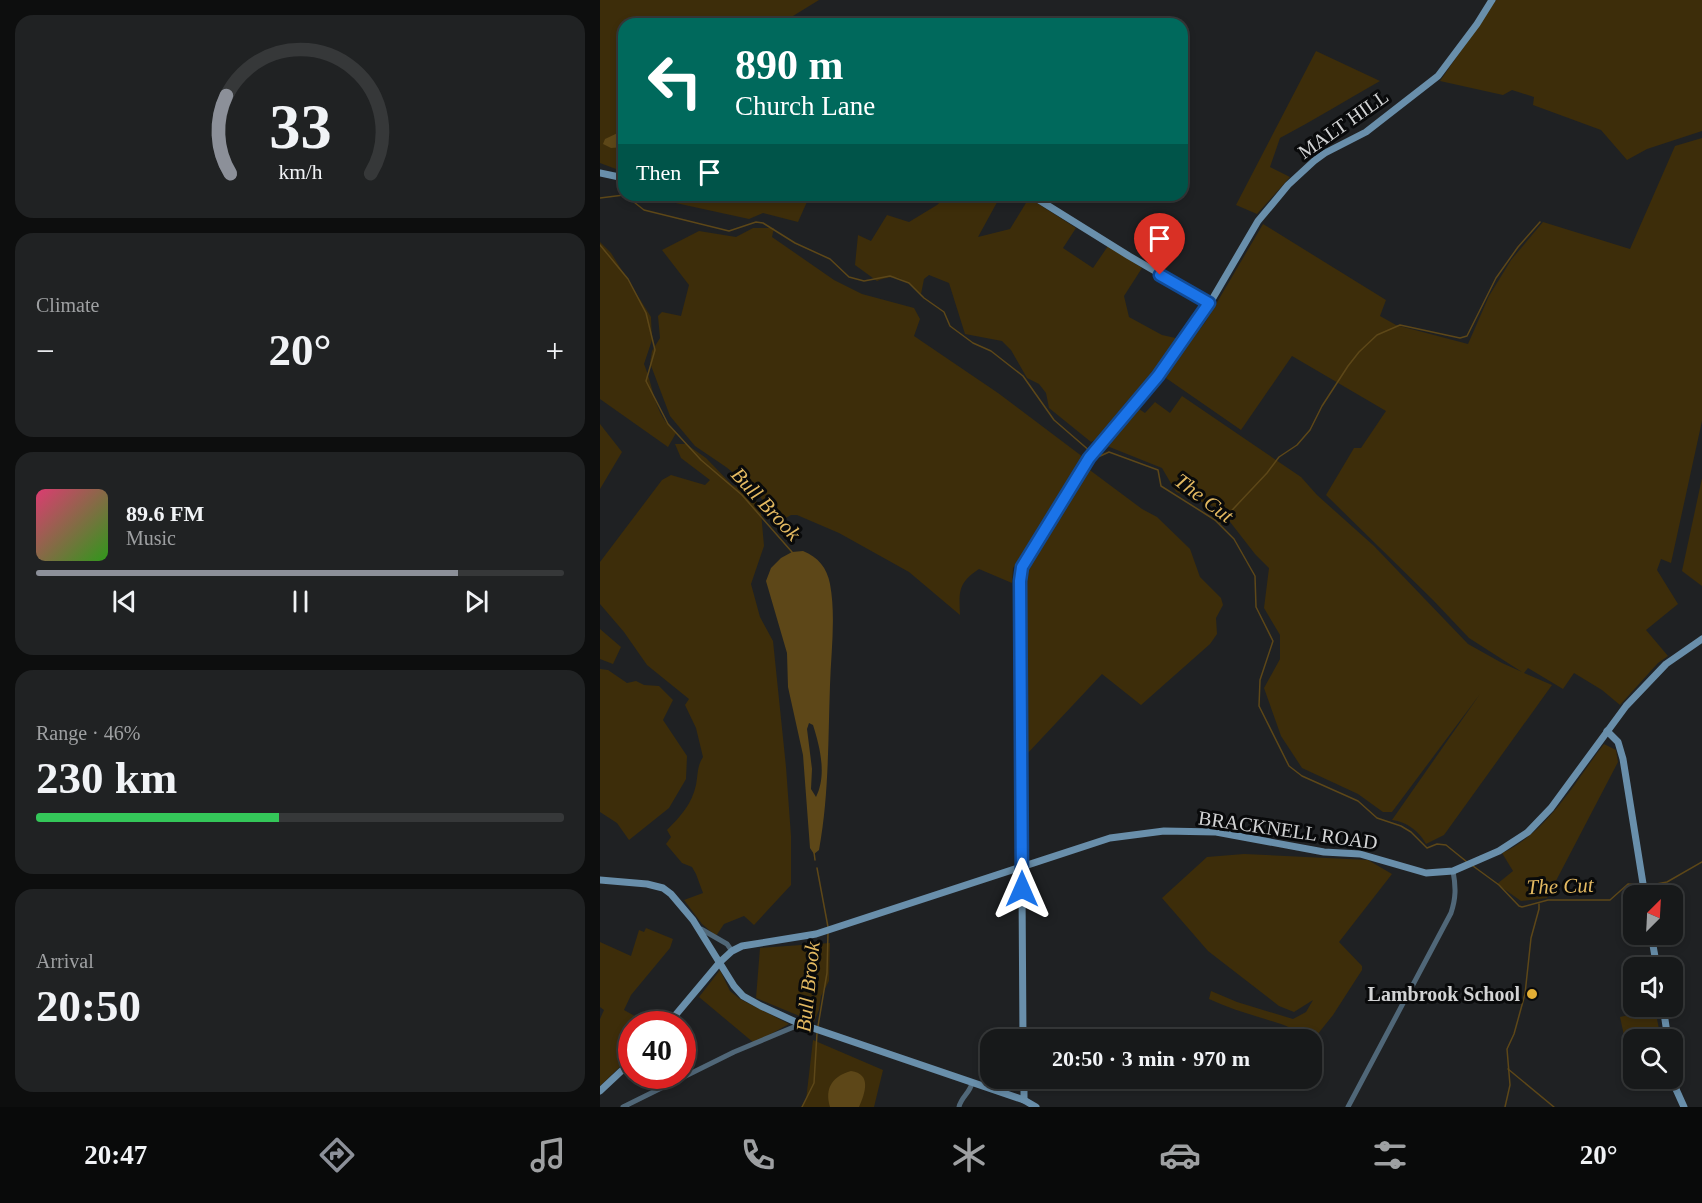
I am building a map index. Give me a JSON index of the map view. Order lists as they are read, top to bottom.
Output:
{
  "streets": {
    "main road": ["MALT HILL", "BRACKNELL ROAD"]
  },
  "crossings": [
    ["MALT HILL", "BRACKNELL ROAD"]
  ],
  "water": ["The Cut", "Bull Brook"],
  "places": ["Lambrook School"],
  "north": "top right",
  "page": {
    "turn": ["890 m", "Church Lane"],
    "then": "Then",
    "tile": [
      "Climate",
      ["Range · 46%", "230 km"],
      ["Arrival", "20:50"]
    ],
    "heat": ["−", "20°", "+"],
    "song": ["89.6 FM", "Music"],
    "limit": "40",
    "trip": "20:50 · 3 min · 970 m",
    "tabs": ["20:47", "20°"],
    "gauge": ["33", "km/h"]
  }
}
